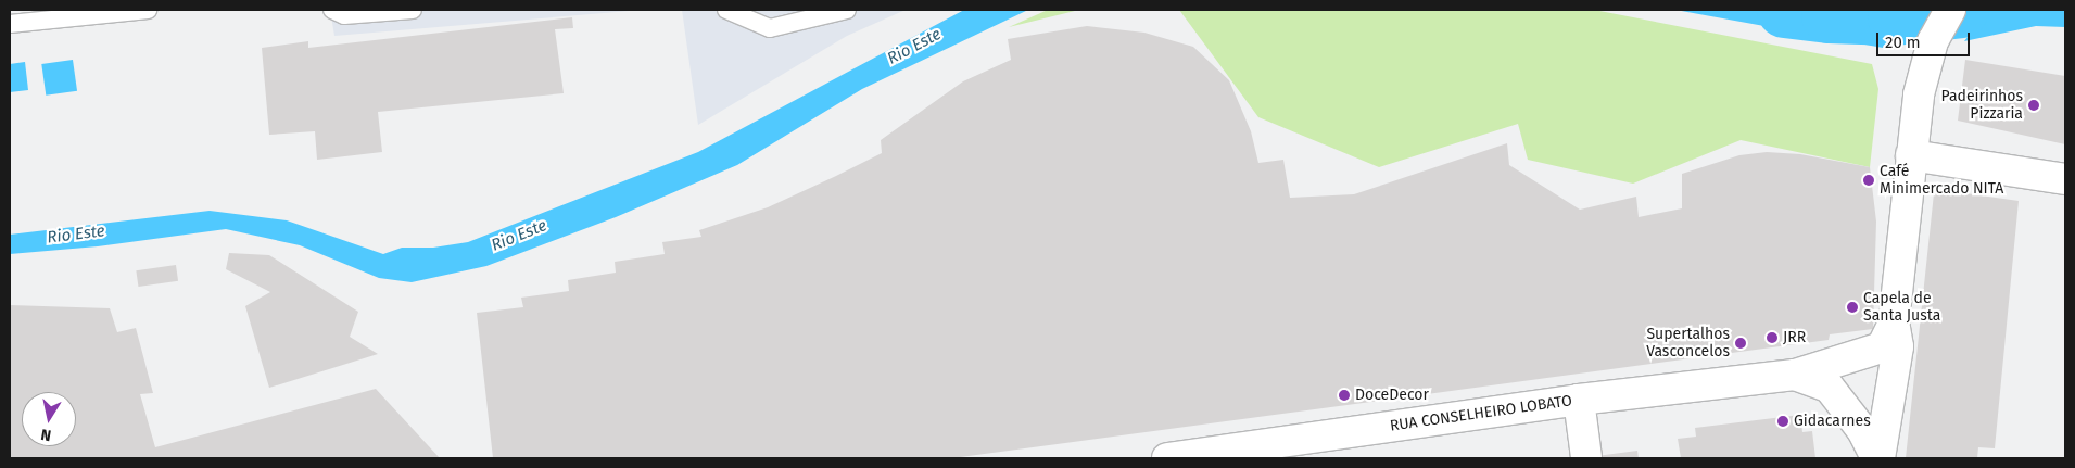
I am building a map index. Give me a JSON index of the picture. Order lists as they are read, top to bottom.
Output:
{
  "streets": {
    "main road": ["RUA CONSELHEIRO LOBATO"]
  },
  "water": ["Rio Este"],
  "places": [
    "Padeirinhos Pizzaria",
    "Café Minimercado NITA",
    "Capela de Santa Justa",
    "JRR",
    "Supertalhos Vasconcelos",
    "DoceDecor",
    "Gidacarnes"
  ],
  "scale_bar": "20 m",
  "north": "bottom"
}
